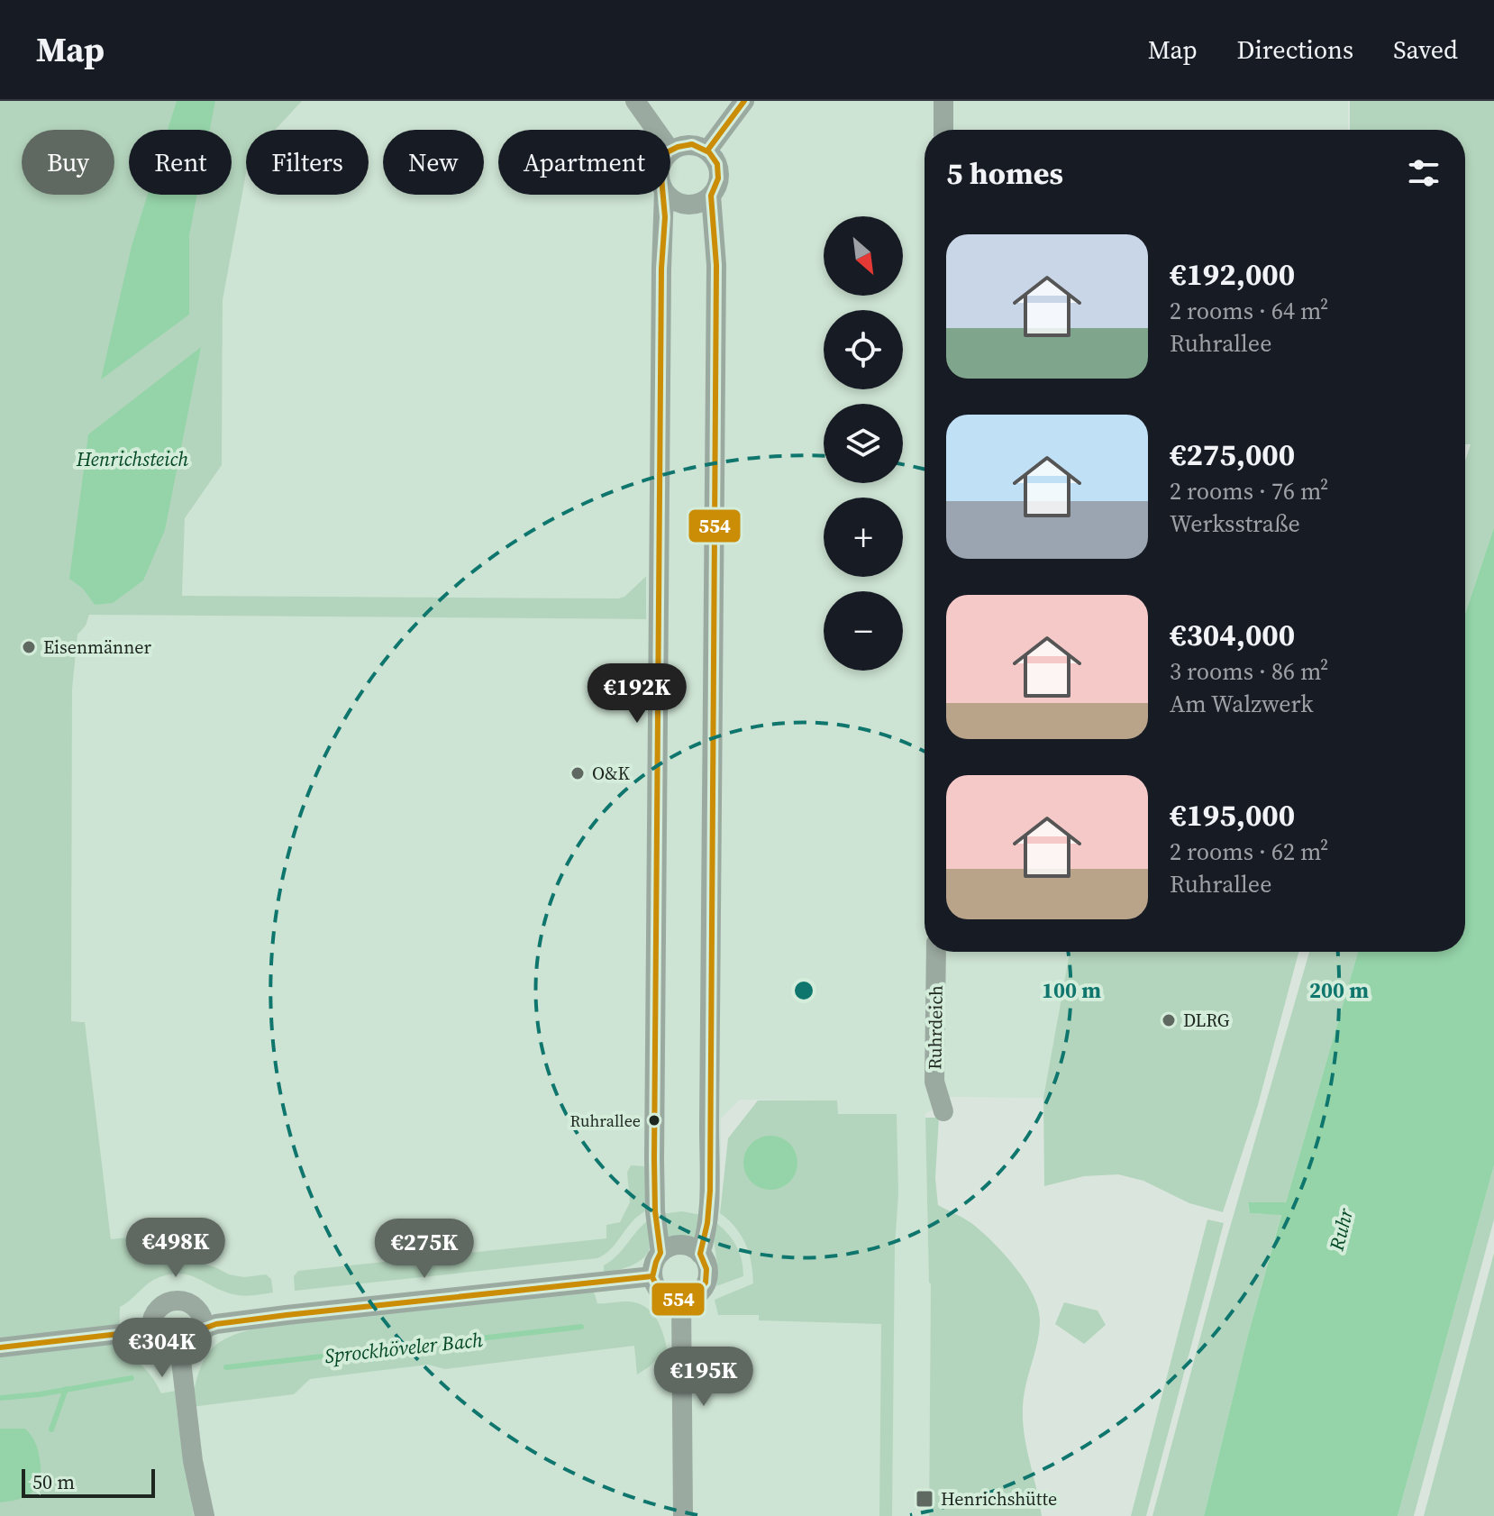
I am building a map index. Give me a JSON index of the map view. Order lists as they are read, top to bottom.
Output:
{
  "streets": {
    "street": ["Ruhrdeich"]
  },
  "water": ["Henrichsteich", "Ruhr", "Sprockhöveler Bach"],
  "places": {
    "other": [
      "Eisenmänner",
      "O&K",
      "DLRG",
      "Ruhrallee"
    ],
    "transit": ["Henrichshütte"]
  },
  "lines": ["transit line 554"],
  "scale_bar": "50 m",
  "north": "bottom right",
  "page": {
    "header": "Map",
    "nav": ["Map", "Directions", "Saved"],
    "chip": [
      "Buy",
      "Rent",
      "Filters",
      "New",
      "Apartment"
    ],
    "heading": "5 homes",
    "map_buttons": ["+", "−"],
    "list": [
      {
        "name": "€192,000",
        "note": "2 rooms · 64 m² · Ruhrallee"
      },
      {
        "name": "€275,000",
        "note": "2 rooms · 76 m² · Werksstraße"
      },
      {
        "name": "€304,000",
        "note": "3 rooms · 86 m² · Am Walzwerk"
      },
      {
        "name": "€195,000",
        "note": "2 rooms · 62 m² · Ruhrallee"
      }
    ],
    "price": [
      "€192K",
      "€498K",
      "€275K",
      "€304K",
      "€195K"
    ],
    "scale": "50 m"
  },
  "rings": ["100 m", "200 m"]
}
